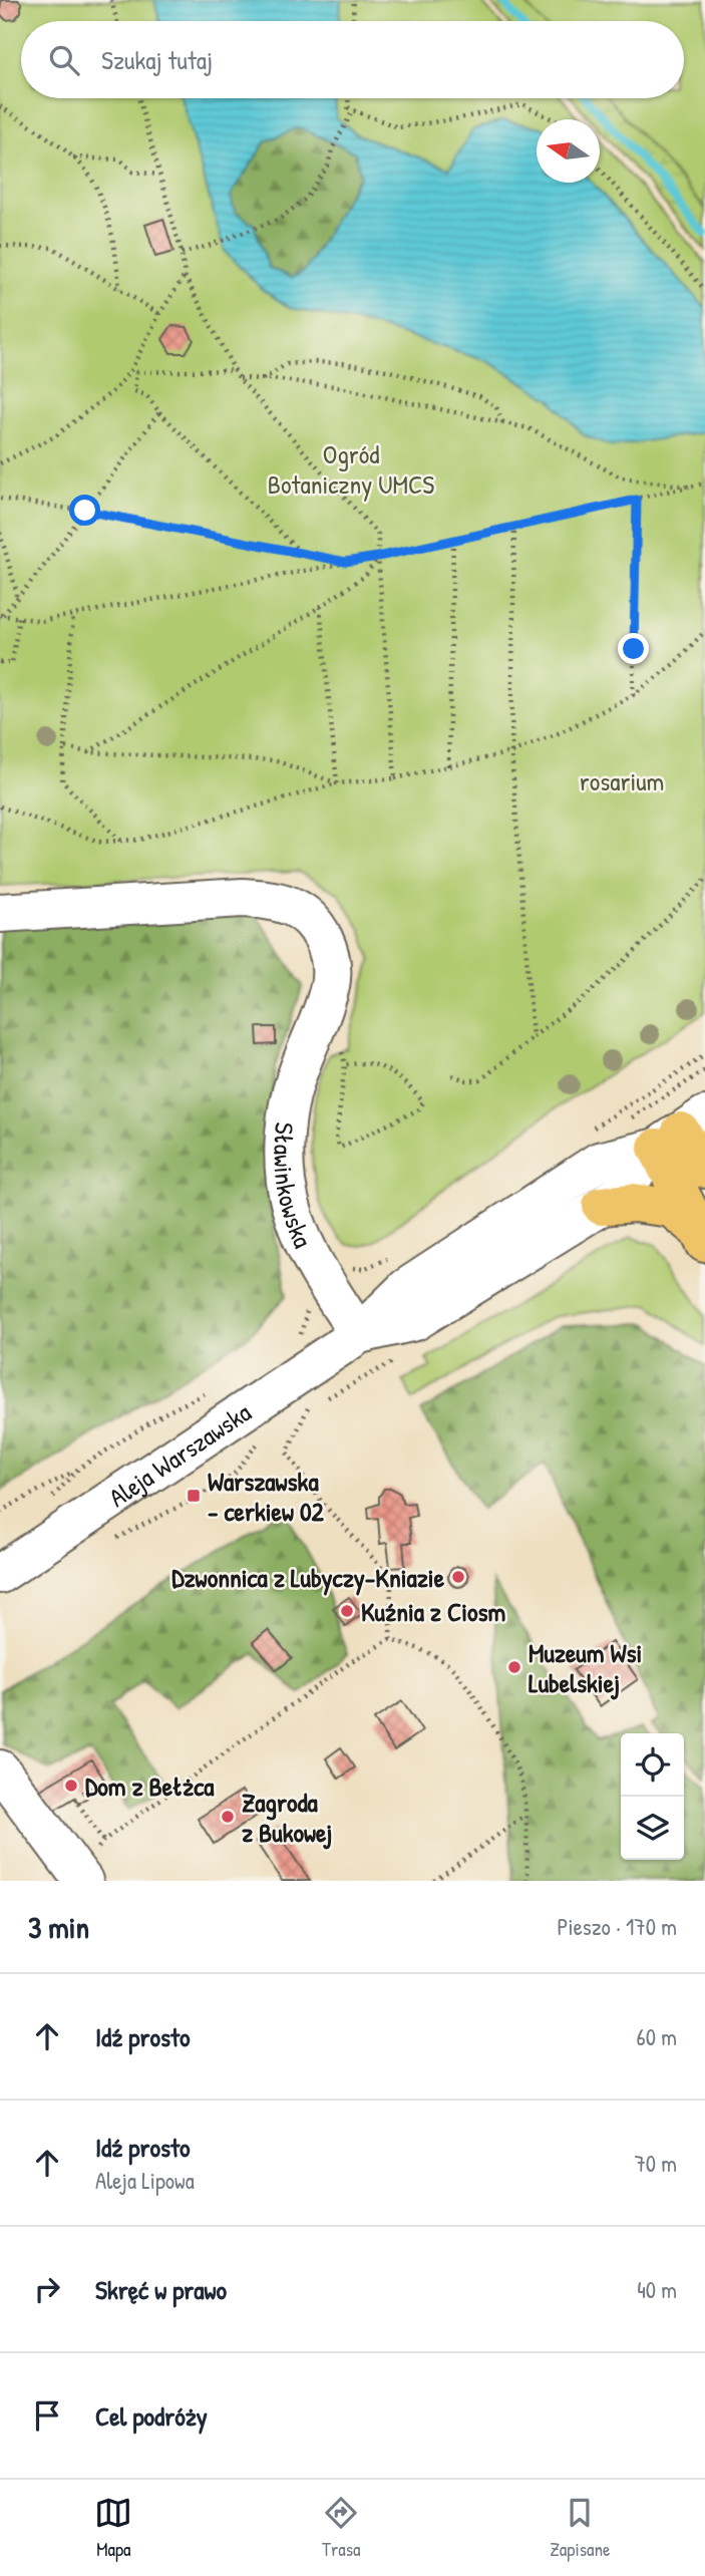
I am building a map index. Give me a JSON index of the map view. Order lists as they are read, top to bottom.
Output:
{
  "streets": {
    "street": ["Sławinkowska", "Aleja Warszawska"]
  },
  "crossings": [
    ["Sławinkowska", "Aleja Warszawska"]
  ],
  "parks": ["Ogród Botaniczny UMCS", "rosarium"],
  "places": {
    "transit": ["Warszawska - cerkiew 02"],
    "other": [
      "Dzwonnica z Lubyczy-Kniazie",
      "Kuźnia z Ciosm",
      "Muzeum Wsi Lubelskiej",
      "Dom z Bełżca",
      "Zagroda z Bukowej"
    ]
  },
  "north": "left",
  "page": {
    "search": "Szukaj tutaj",
    "heading": ["3 min", "Pieszo · 170 m"],
    "list": [
      ["Idź prosto", "60 m"],
      ["Idź prosto", "Aleja Lipowa", "70 m"],
      ["Skręć w prawo", "40 m"],
      "Cel podróży"
    ],
    "nav": ["Mapa", "Trasa", "Zapisane"]
  }
}
